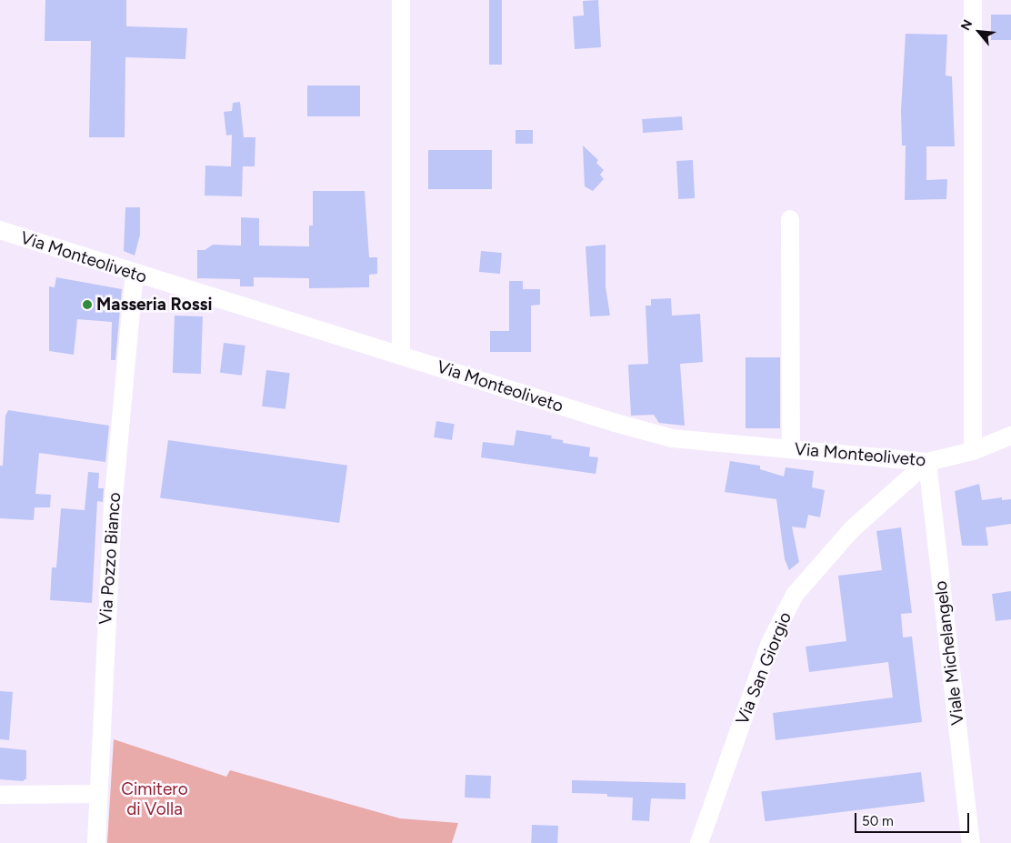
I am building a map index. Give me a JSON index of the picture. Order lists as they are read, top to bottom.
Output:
{
  "streets": {
    "street": [
      "Via Monteoliveto",
      "Via Pozzo Bianco",
      "Viale Michelangelo",
      "Via San Giorgio"
    ]
  },
  "crossings": [
    ["Via Monteoliveto", "Via Pozzo Bianco"],
    ["Via Monteoliveto", "Viale Michelangelo"],
    ["Via Monteoliveto", "Via San Giorgio"],
    ["Viale Michelangelo", "Via San Giorgio"]
  ],
  "parks": ["Cimitero di Volla"],
  "places": ["Masseria Rossi"],
  "scale_bar": "50 m",
  "north": "top left"
}
